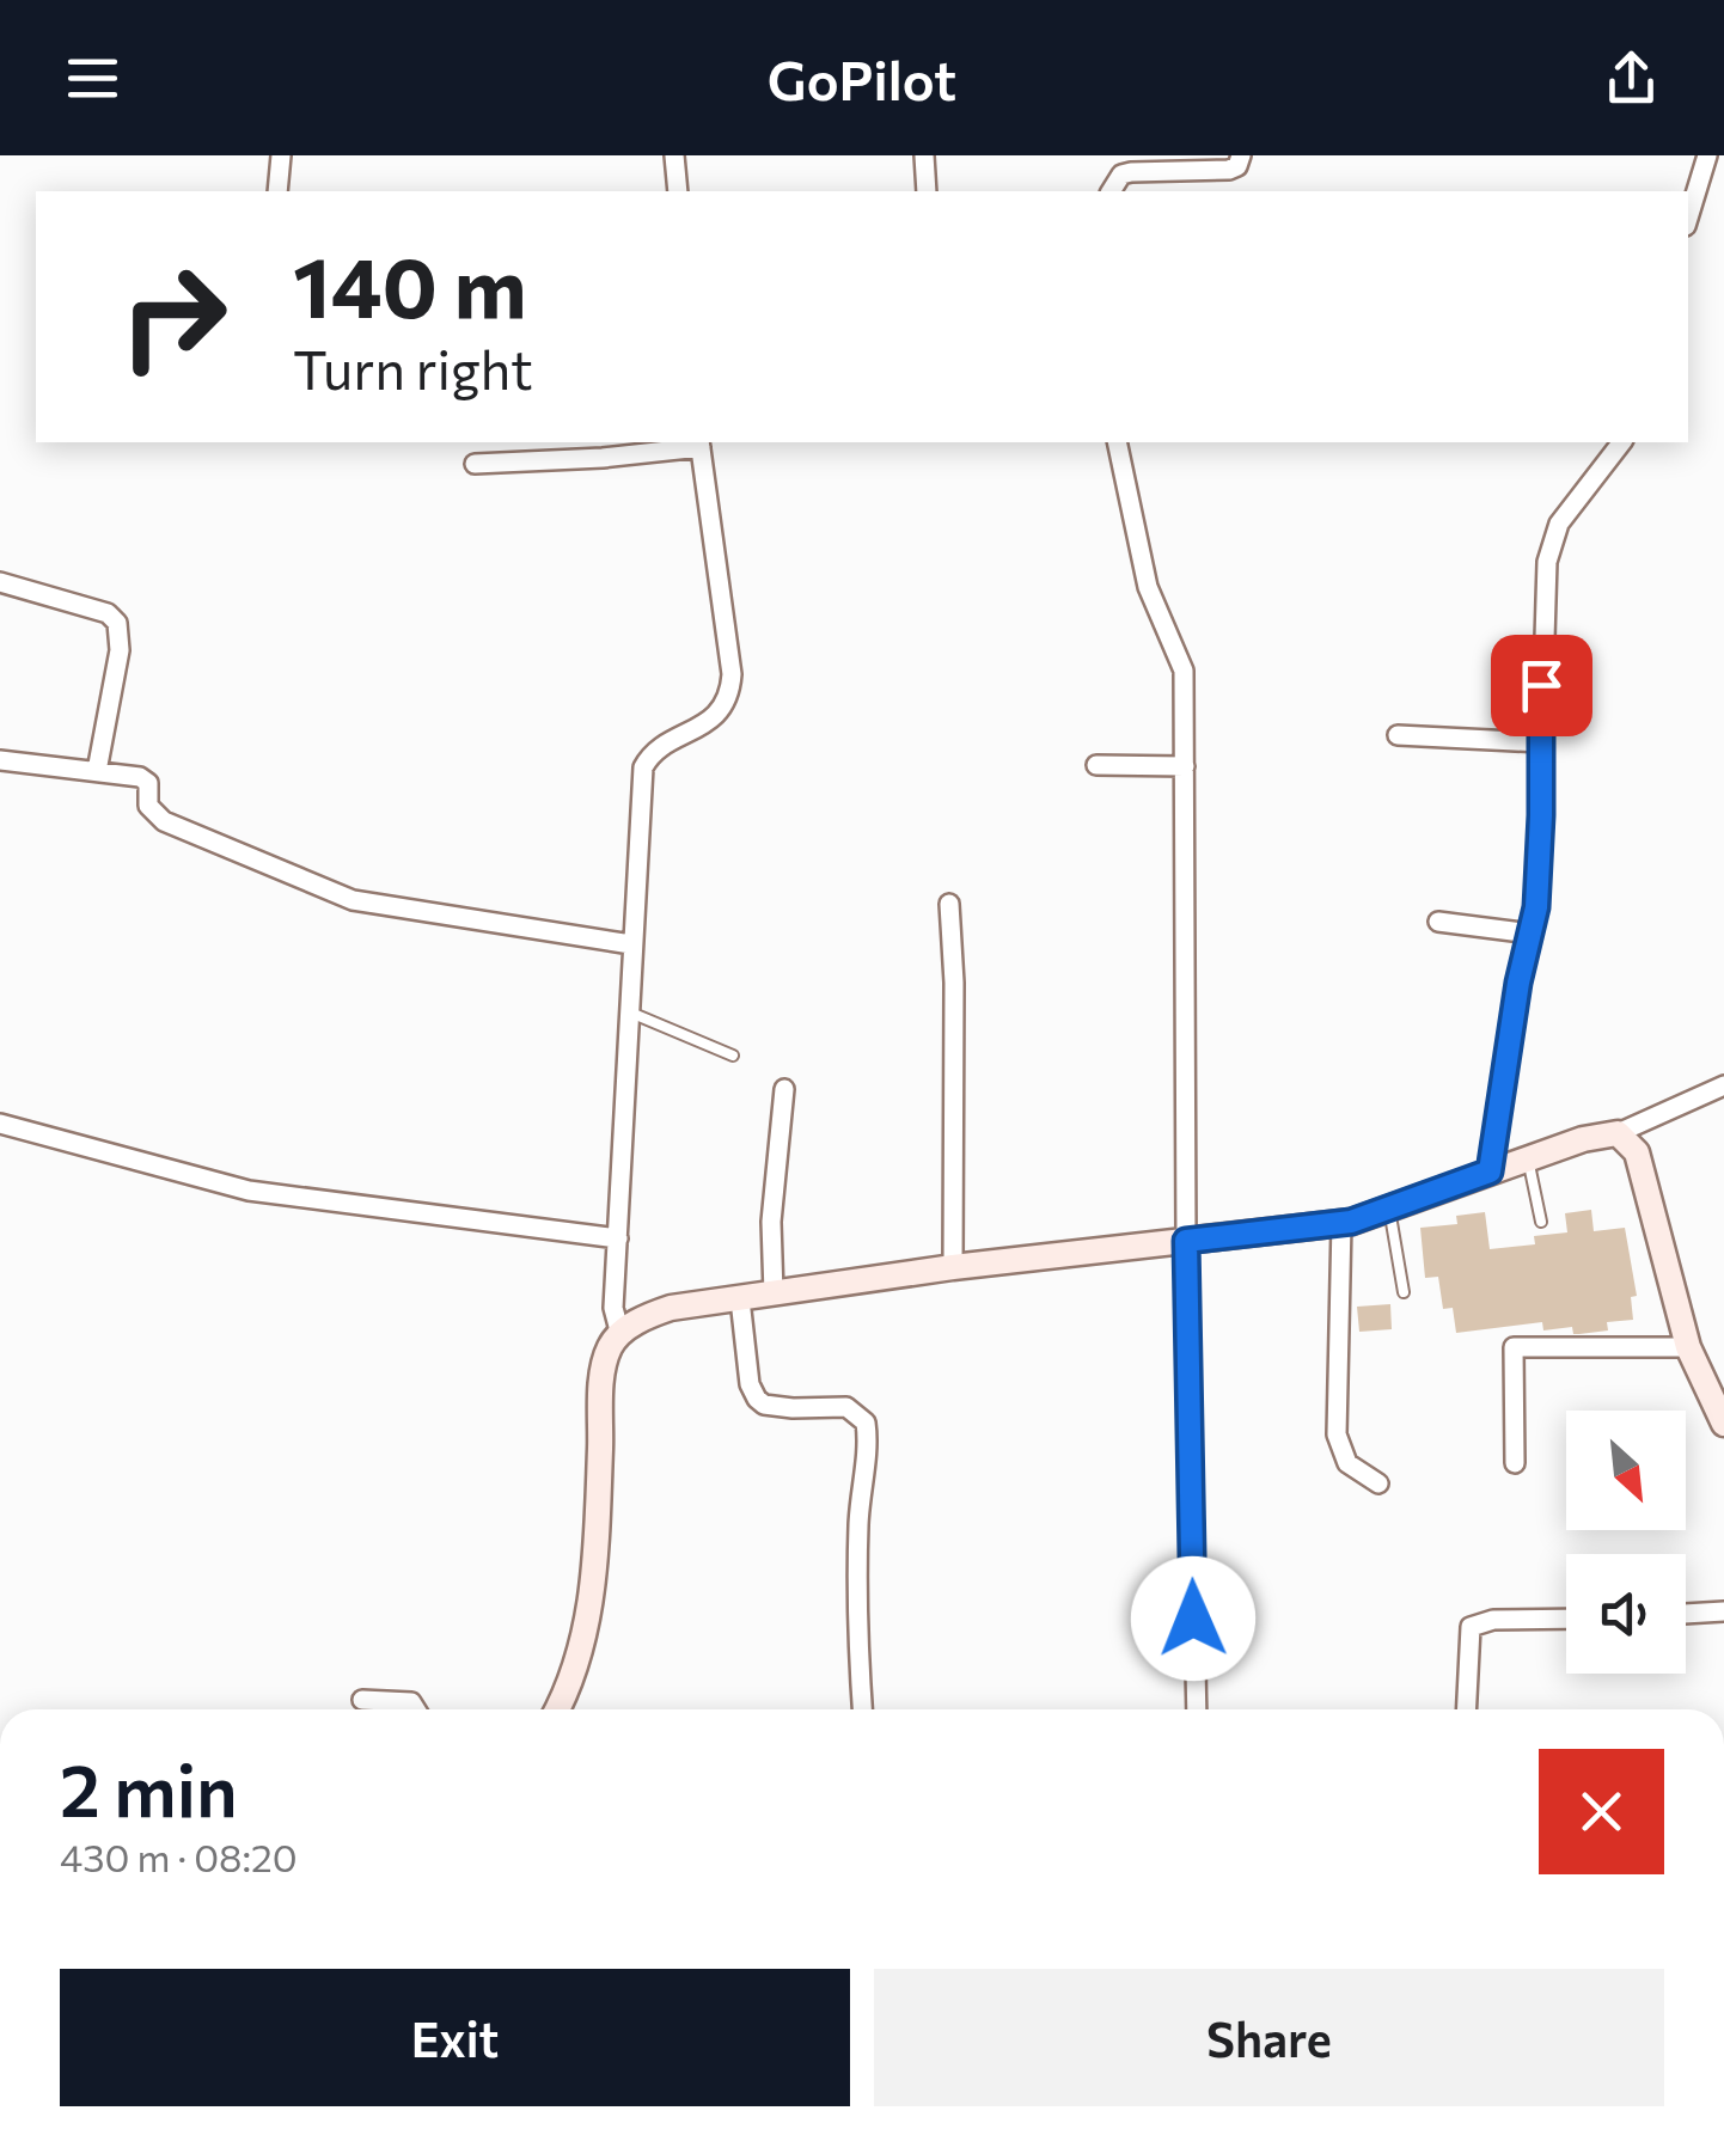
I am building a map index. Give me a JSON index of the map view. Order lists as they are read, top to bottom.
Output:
{
  "north": "bottom right",
  "page": {
    "header": "GoPilot",
    "turn": ["140 m", "Turn right"],
    "heading": ["2 min", "430 m · 08:20"],
    "buttons": ["Exit", "Share"]
  }
}
